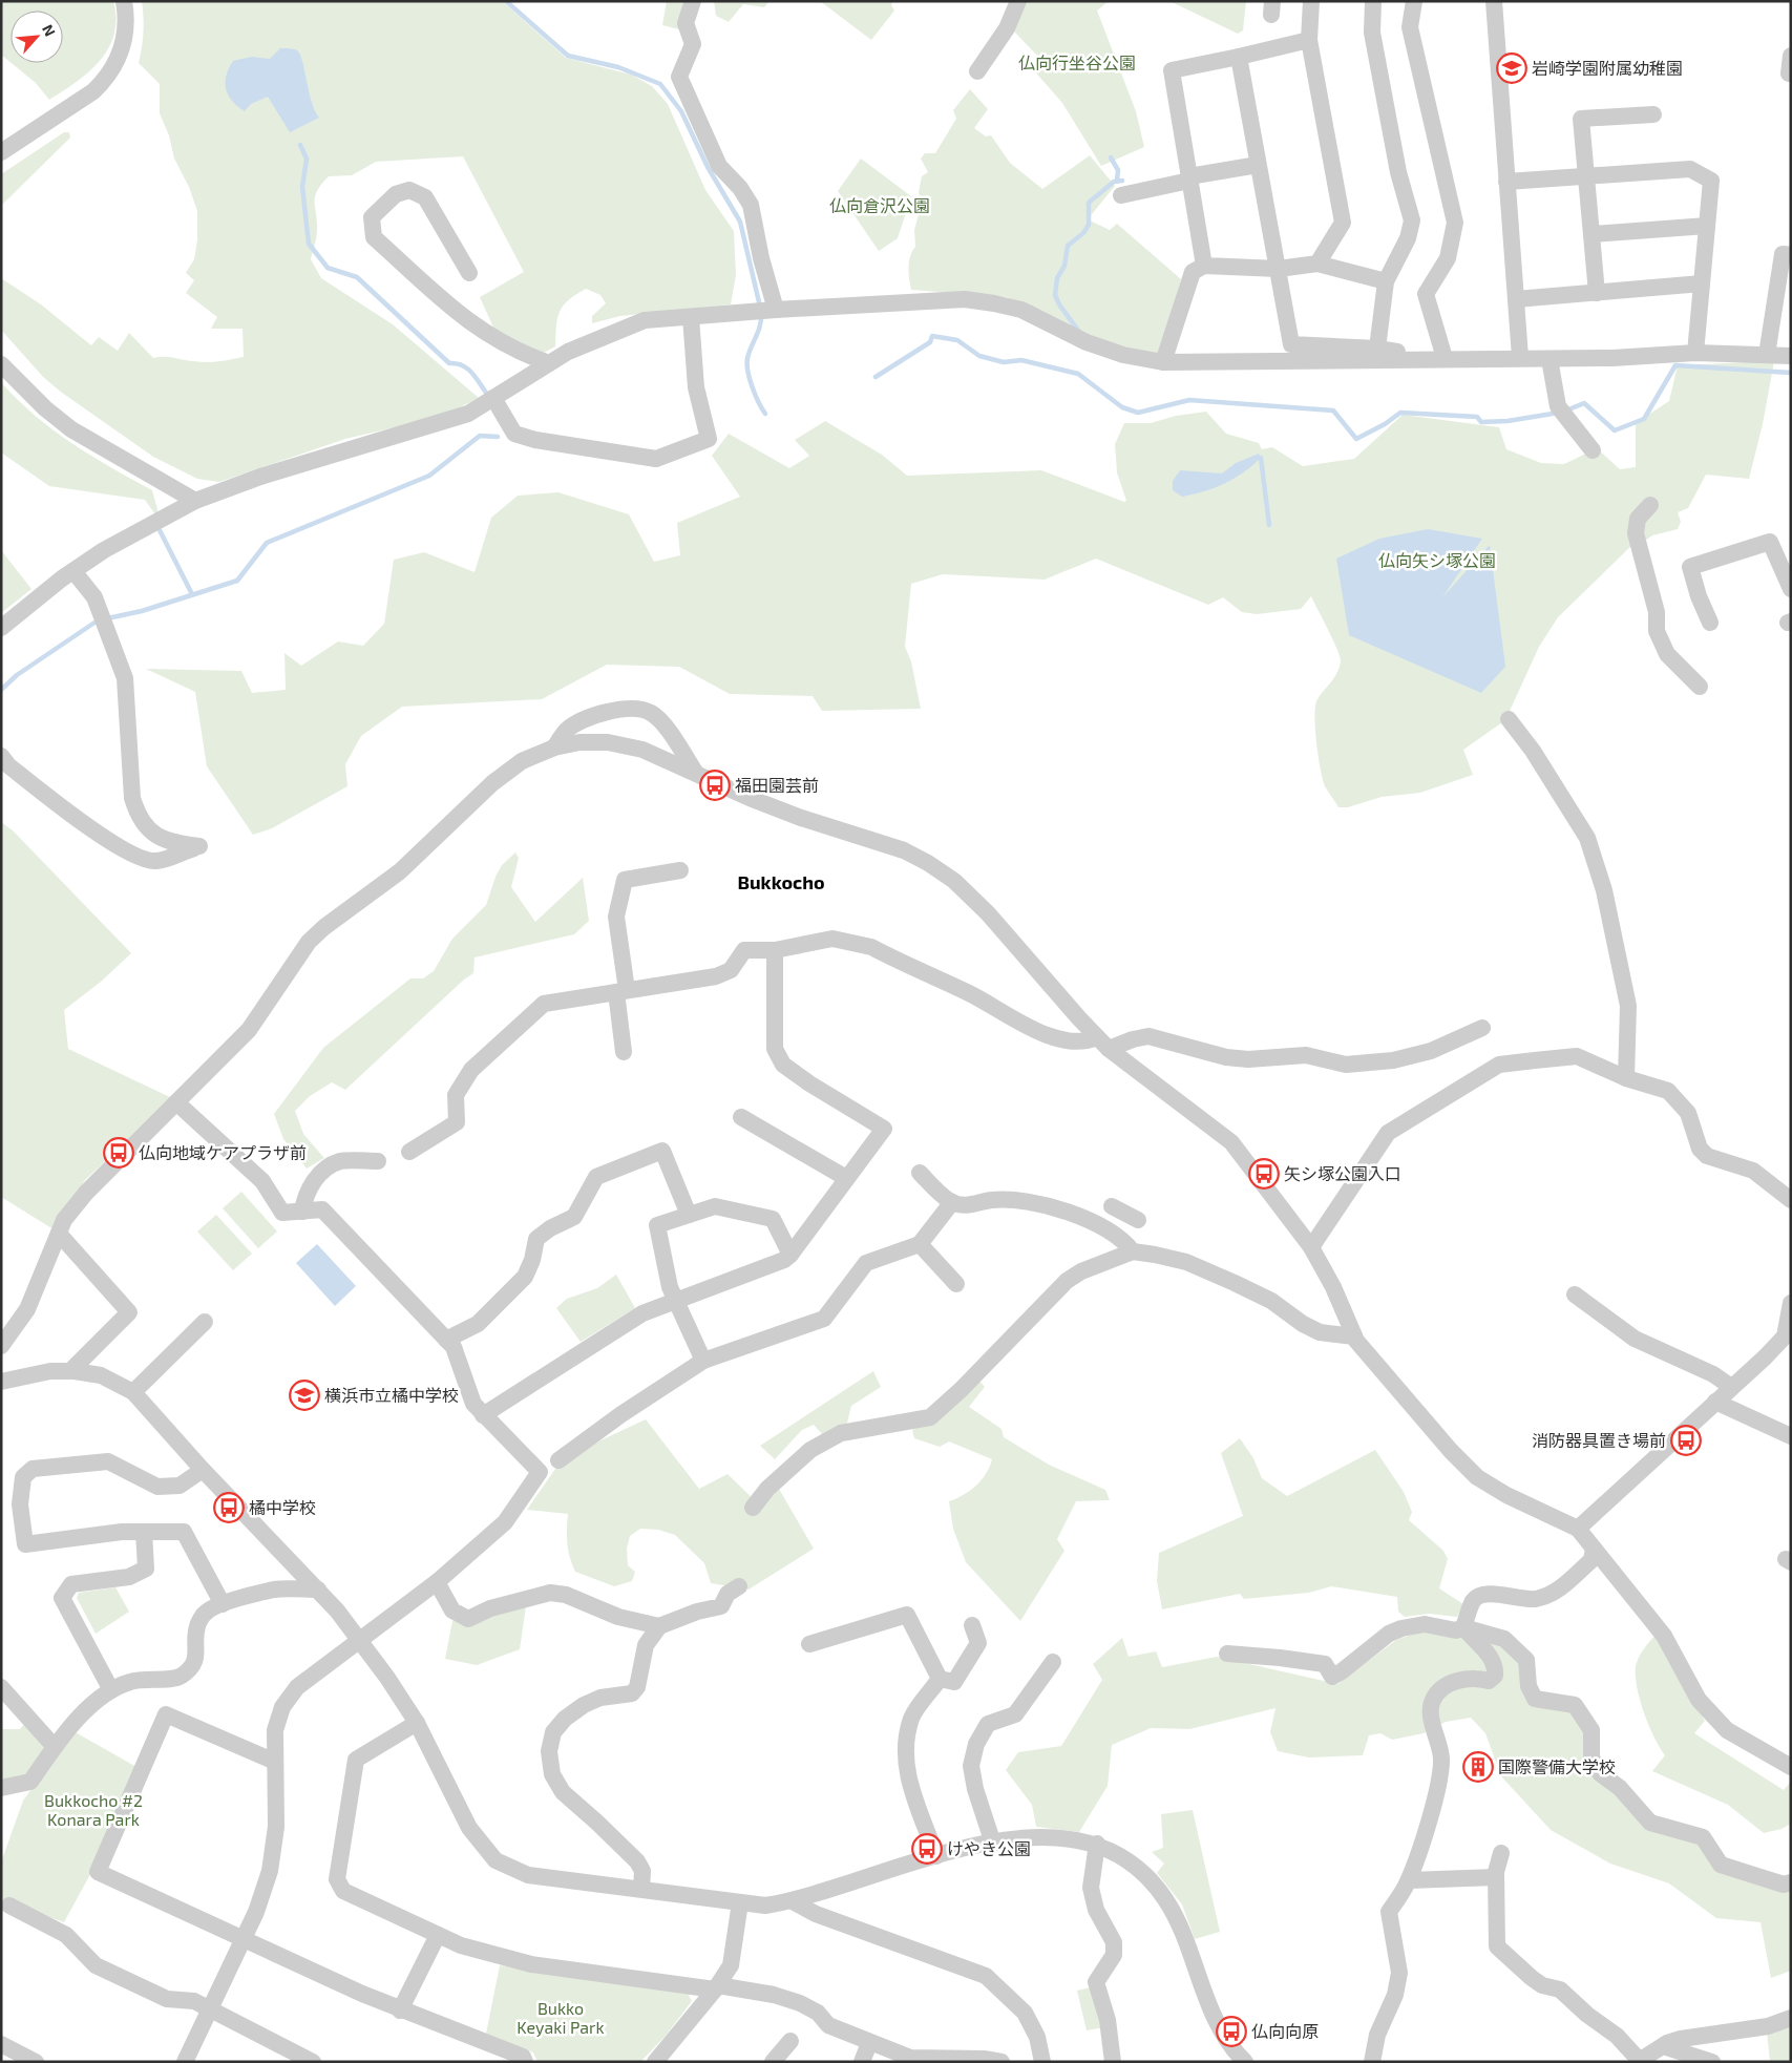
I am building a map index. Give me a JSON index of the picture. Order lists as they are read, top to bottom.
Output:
{
  "districts": ["Bukkocho"],
  "parks": [
    "仏向行坐谷公園",
    "仏向倉沢公園",
    "仏向矢シ塚公園",
    "Bukkocho #2 Konara Park",
    "Bukko Keyaki Park"
  ],
  "places": {
    "school or university": ["岩崎学園附属幼稚園", "横浜市立橘中学校"],
    "bus stop": [
      "福田園芸前",
      "仏向地域ケアプラザ前",
      "矢シ塚公園入口",
      "消防器具置き場前",
      "橘中学校",
      "けやき公園",
      "仏向向原"
    ],
    "building": ["国際警備大学校"]
  },
  "north": "top right"
}
